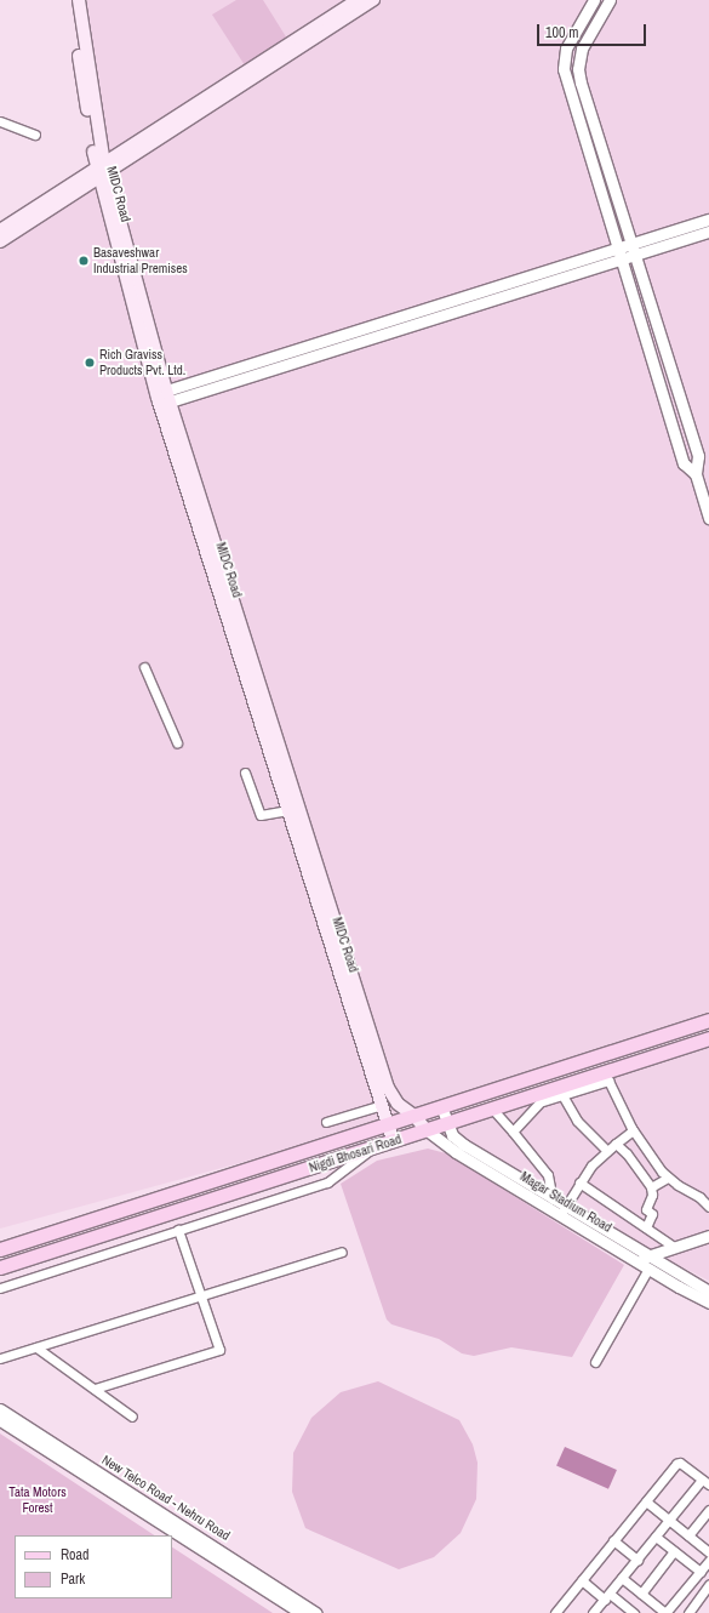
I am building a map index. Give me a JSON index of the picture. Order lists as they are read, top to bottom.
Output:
{
  "streets": {
    "main road": ["MIDC Road", "Nigdi Bhosari Road", "Magar Stadium Road"],
    "street": ["New Telco Road - Nehru Road"]
  },
  "crossings": [
    ["MIDC Road", "Nigdi Bhosari Road"],
    ["MIDC Road", "Magar Stadium Road"],
    ["Nigdi Bhosari Road", "Magar Stadium Road"]
  ],
  "parks": ["Tata Motors Forest"],
  "places": ["Basaveshwar Industrial Premises", "Rich Graviss Products Pvt. Ltd."],
  "legend": ["Road", "Park"],
  "scale_bar": "100 m"
}
